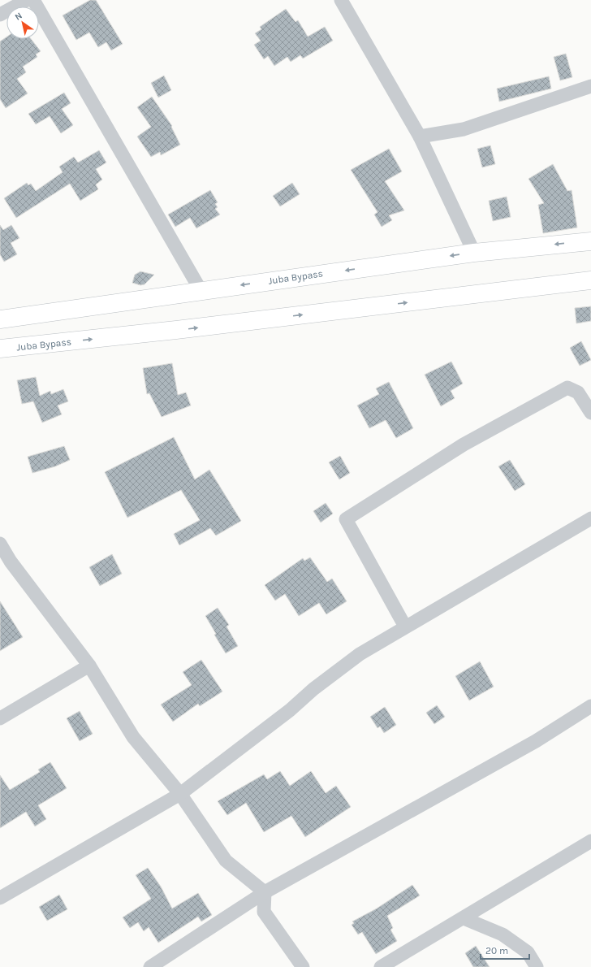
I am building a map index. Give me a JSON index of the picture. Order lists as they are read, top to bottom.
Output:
{
  "streets": {
    "main road": ["Juba Bypass"]
  },
  "scale_bar": "20 m",
  "north": "top left"
}
